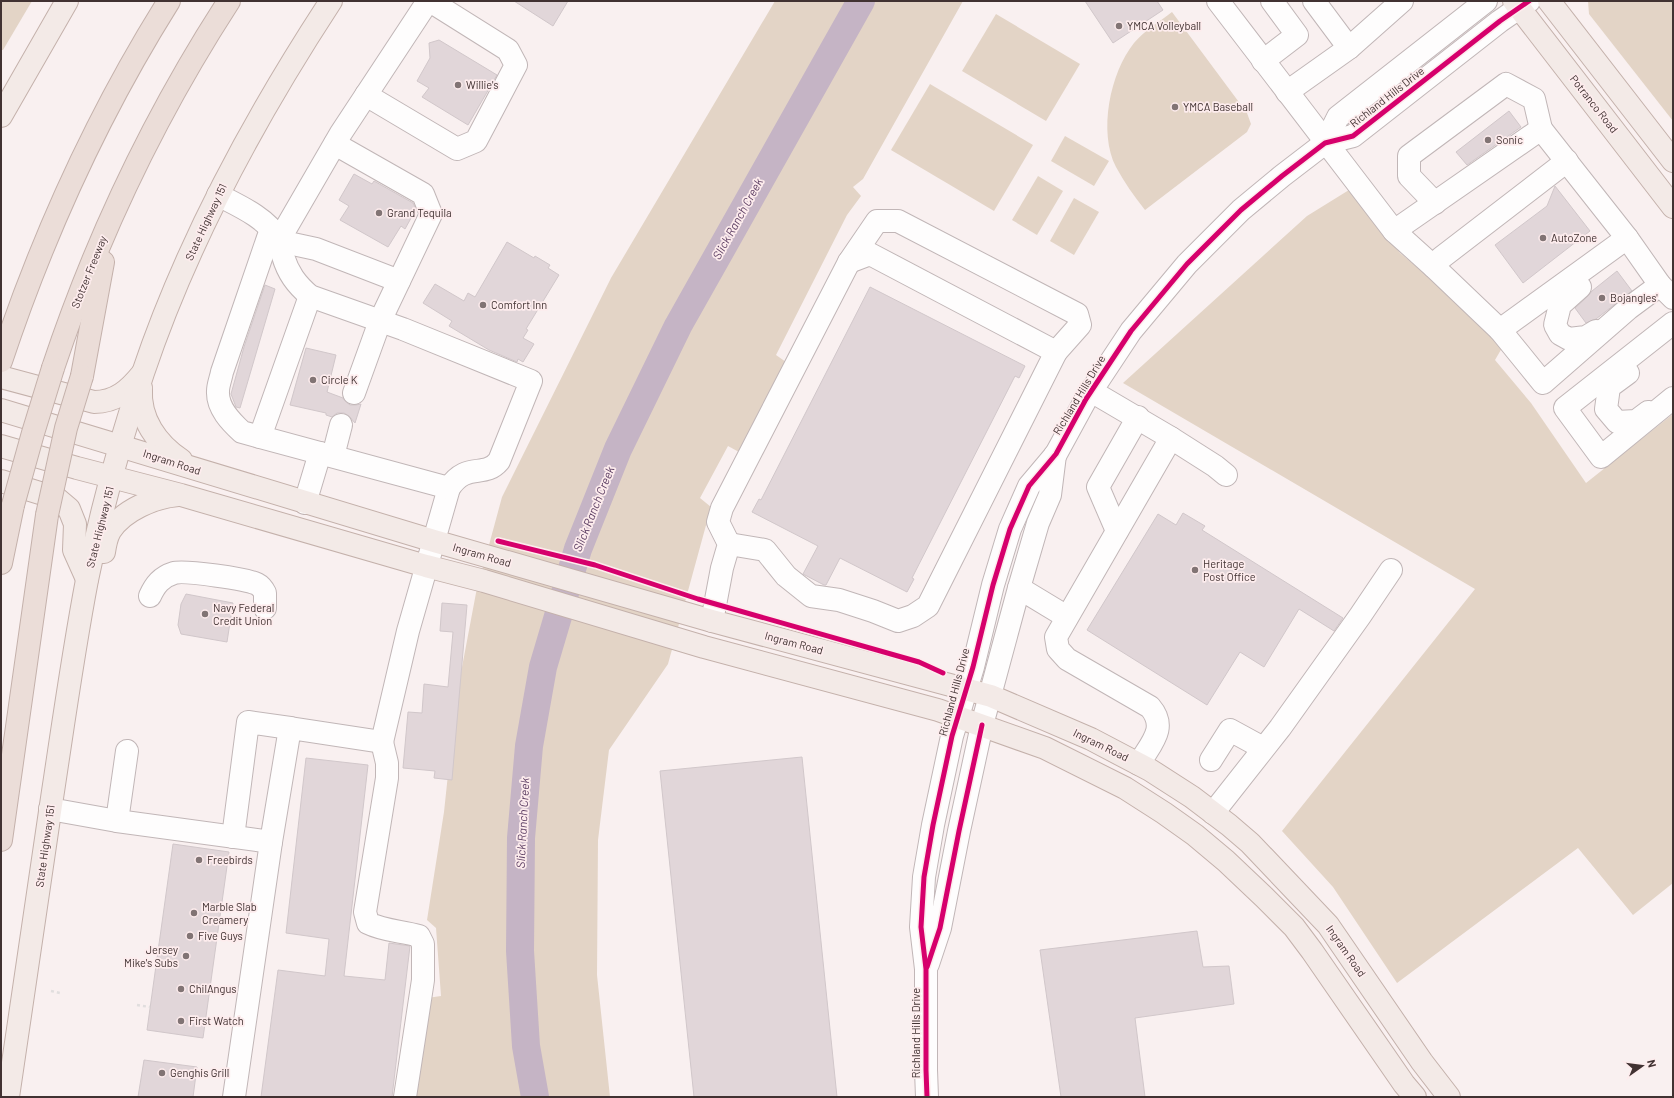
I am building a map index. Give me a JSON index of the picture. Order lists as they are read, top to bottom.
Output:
{
  "streets": {
    "highway": ["Stotzer Freeway"],
    "main road": ["Potranco Road", "State Highway 151", "Ingram Road"],
    "street": ["Richland Hills Drive"]
  },
  "crossings": [
    ["Richland Hills Drive", "Potranco Road"],
    ["Richland Hills Drive", "Ingram Road"],
    ["State Highway 151", "Ingram Road"]
  ],
  "water": ["Slick Ranch Creek"],
  "places": [
    "YMCA Volleyball",
    "Willie's",
    "YMCA Baseball",
    "Sonic",
    "Grand Tequila",
    "AutoZone",
    "Bojangles'",
    "Comfort Inn",
    "Circle K",
    "Heritage Post Office",
    "Navy Federal Credit Union",
    "Freebirds",
    "Marble Slab Creamery",
    "Five Guys",
    "Jersey Mike's Subs",
    "ChilAngus",
    "First Watch",
    "Genghis Grill"
  ],
  "north": "right"
}
